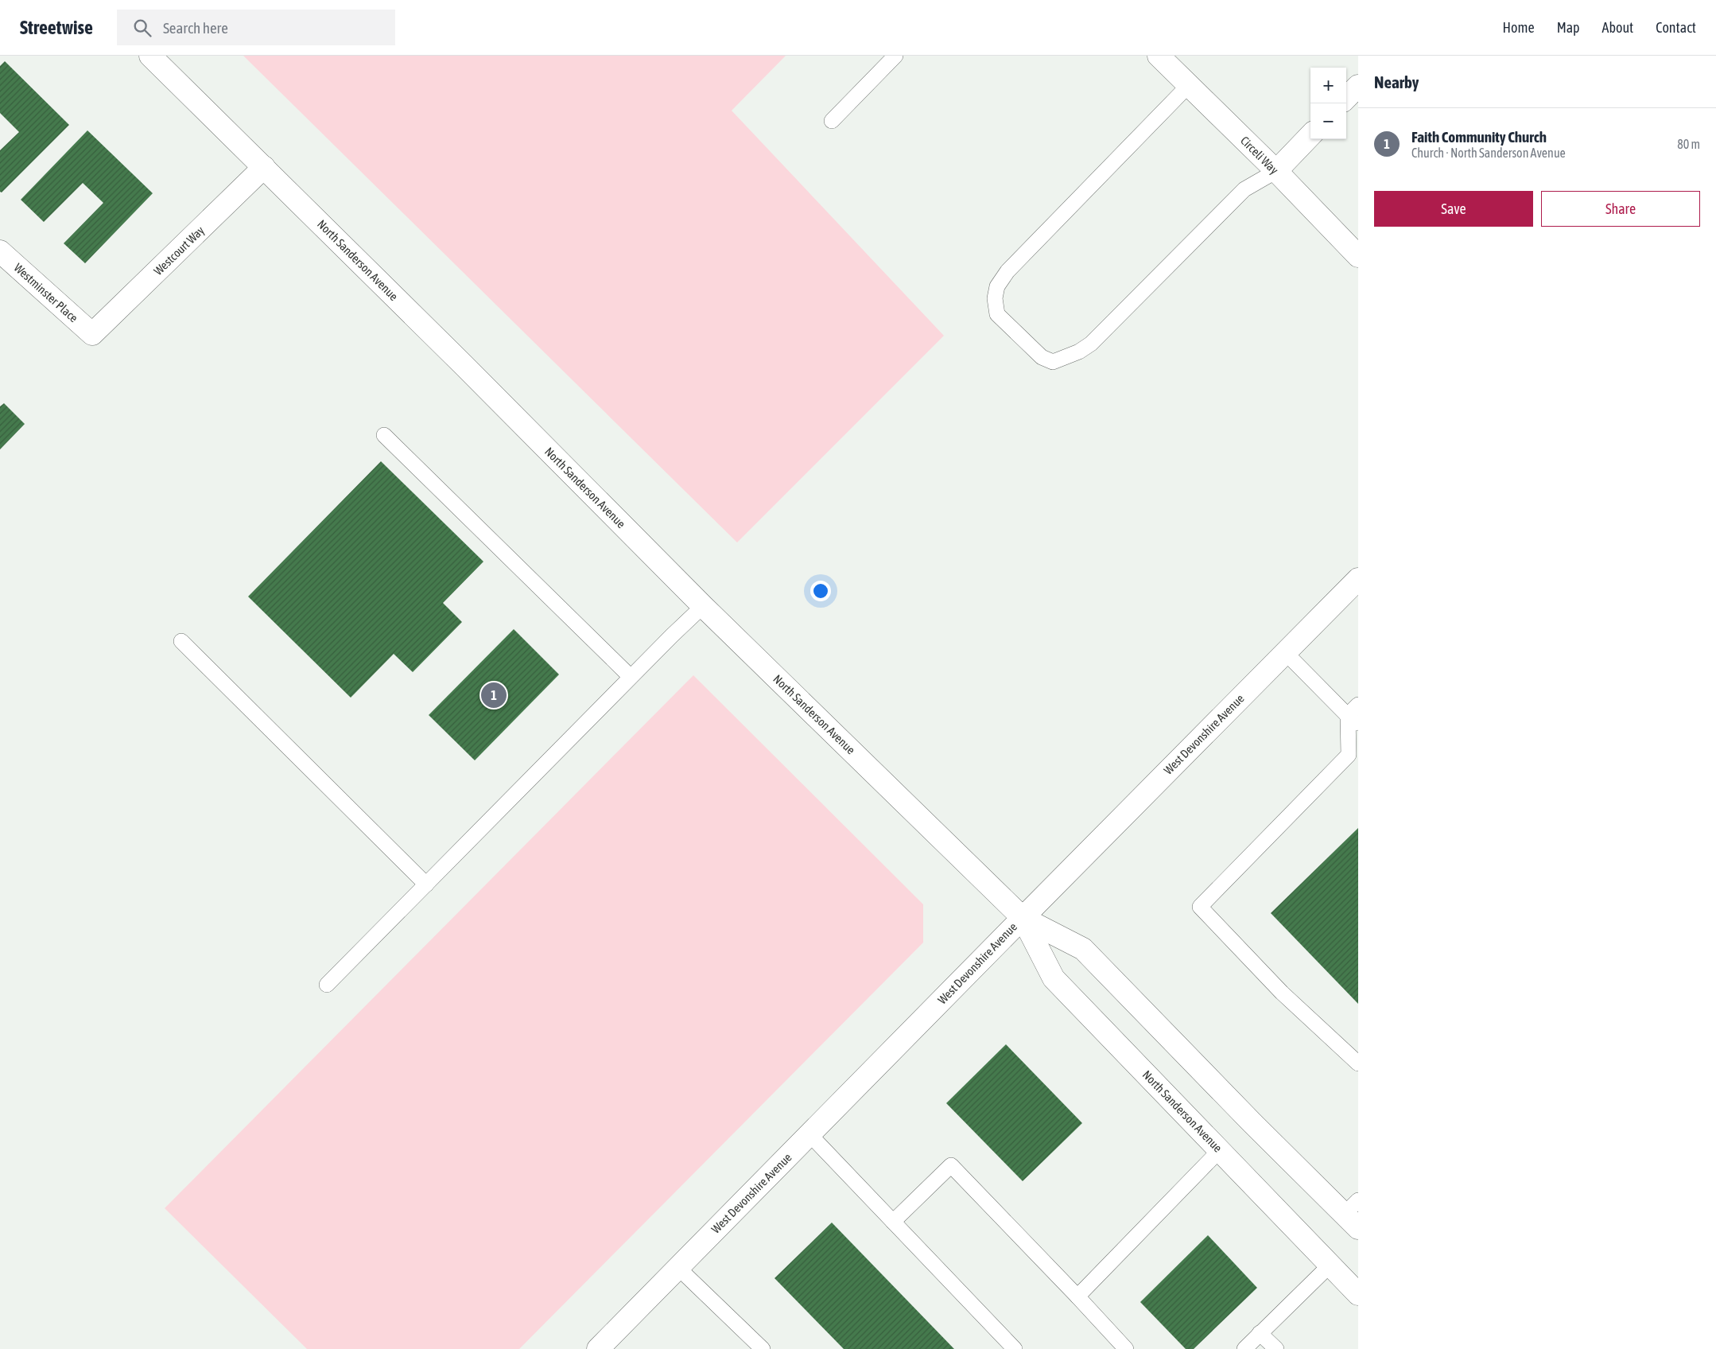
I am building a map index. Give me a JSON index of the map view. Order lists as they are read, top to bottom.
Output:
{
  "streets": {
    "main road": [
      "Circeli Way",
      "Westcourt Way",
      "North Sanderson Avenue",
      "Westminster Place",
      "West Devonshire Avenue"
    ]
  },
  "crossings": [
    ["Westcourt Way", "North Sanderson Avenue"],
    ["Westcourt Way", "Westminster Place"],
    ["North Sanderson Avenue", "West Devonshire Avenue"]
  ],
  "page": {
    "header": "Streetwise",
    "search": "Search here",
    "nav": [
      "Home",
      "Map",
      "About",
      "Contact"
    ],
    "heading": "Nearby",
    "map_buttons": ["+", "−"],
    "list": [
      {
        "mark": "1",
        "name": "Faith Community Church",
        "note": "Church · North Sanderson Avenue",
        "value": "80 m"
      }
    ],
    "buttons": ["Save", "Share"],
    "pins": "1"
  }
}
